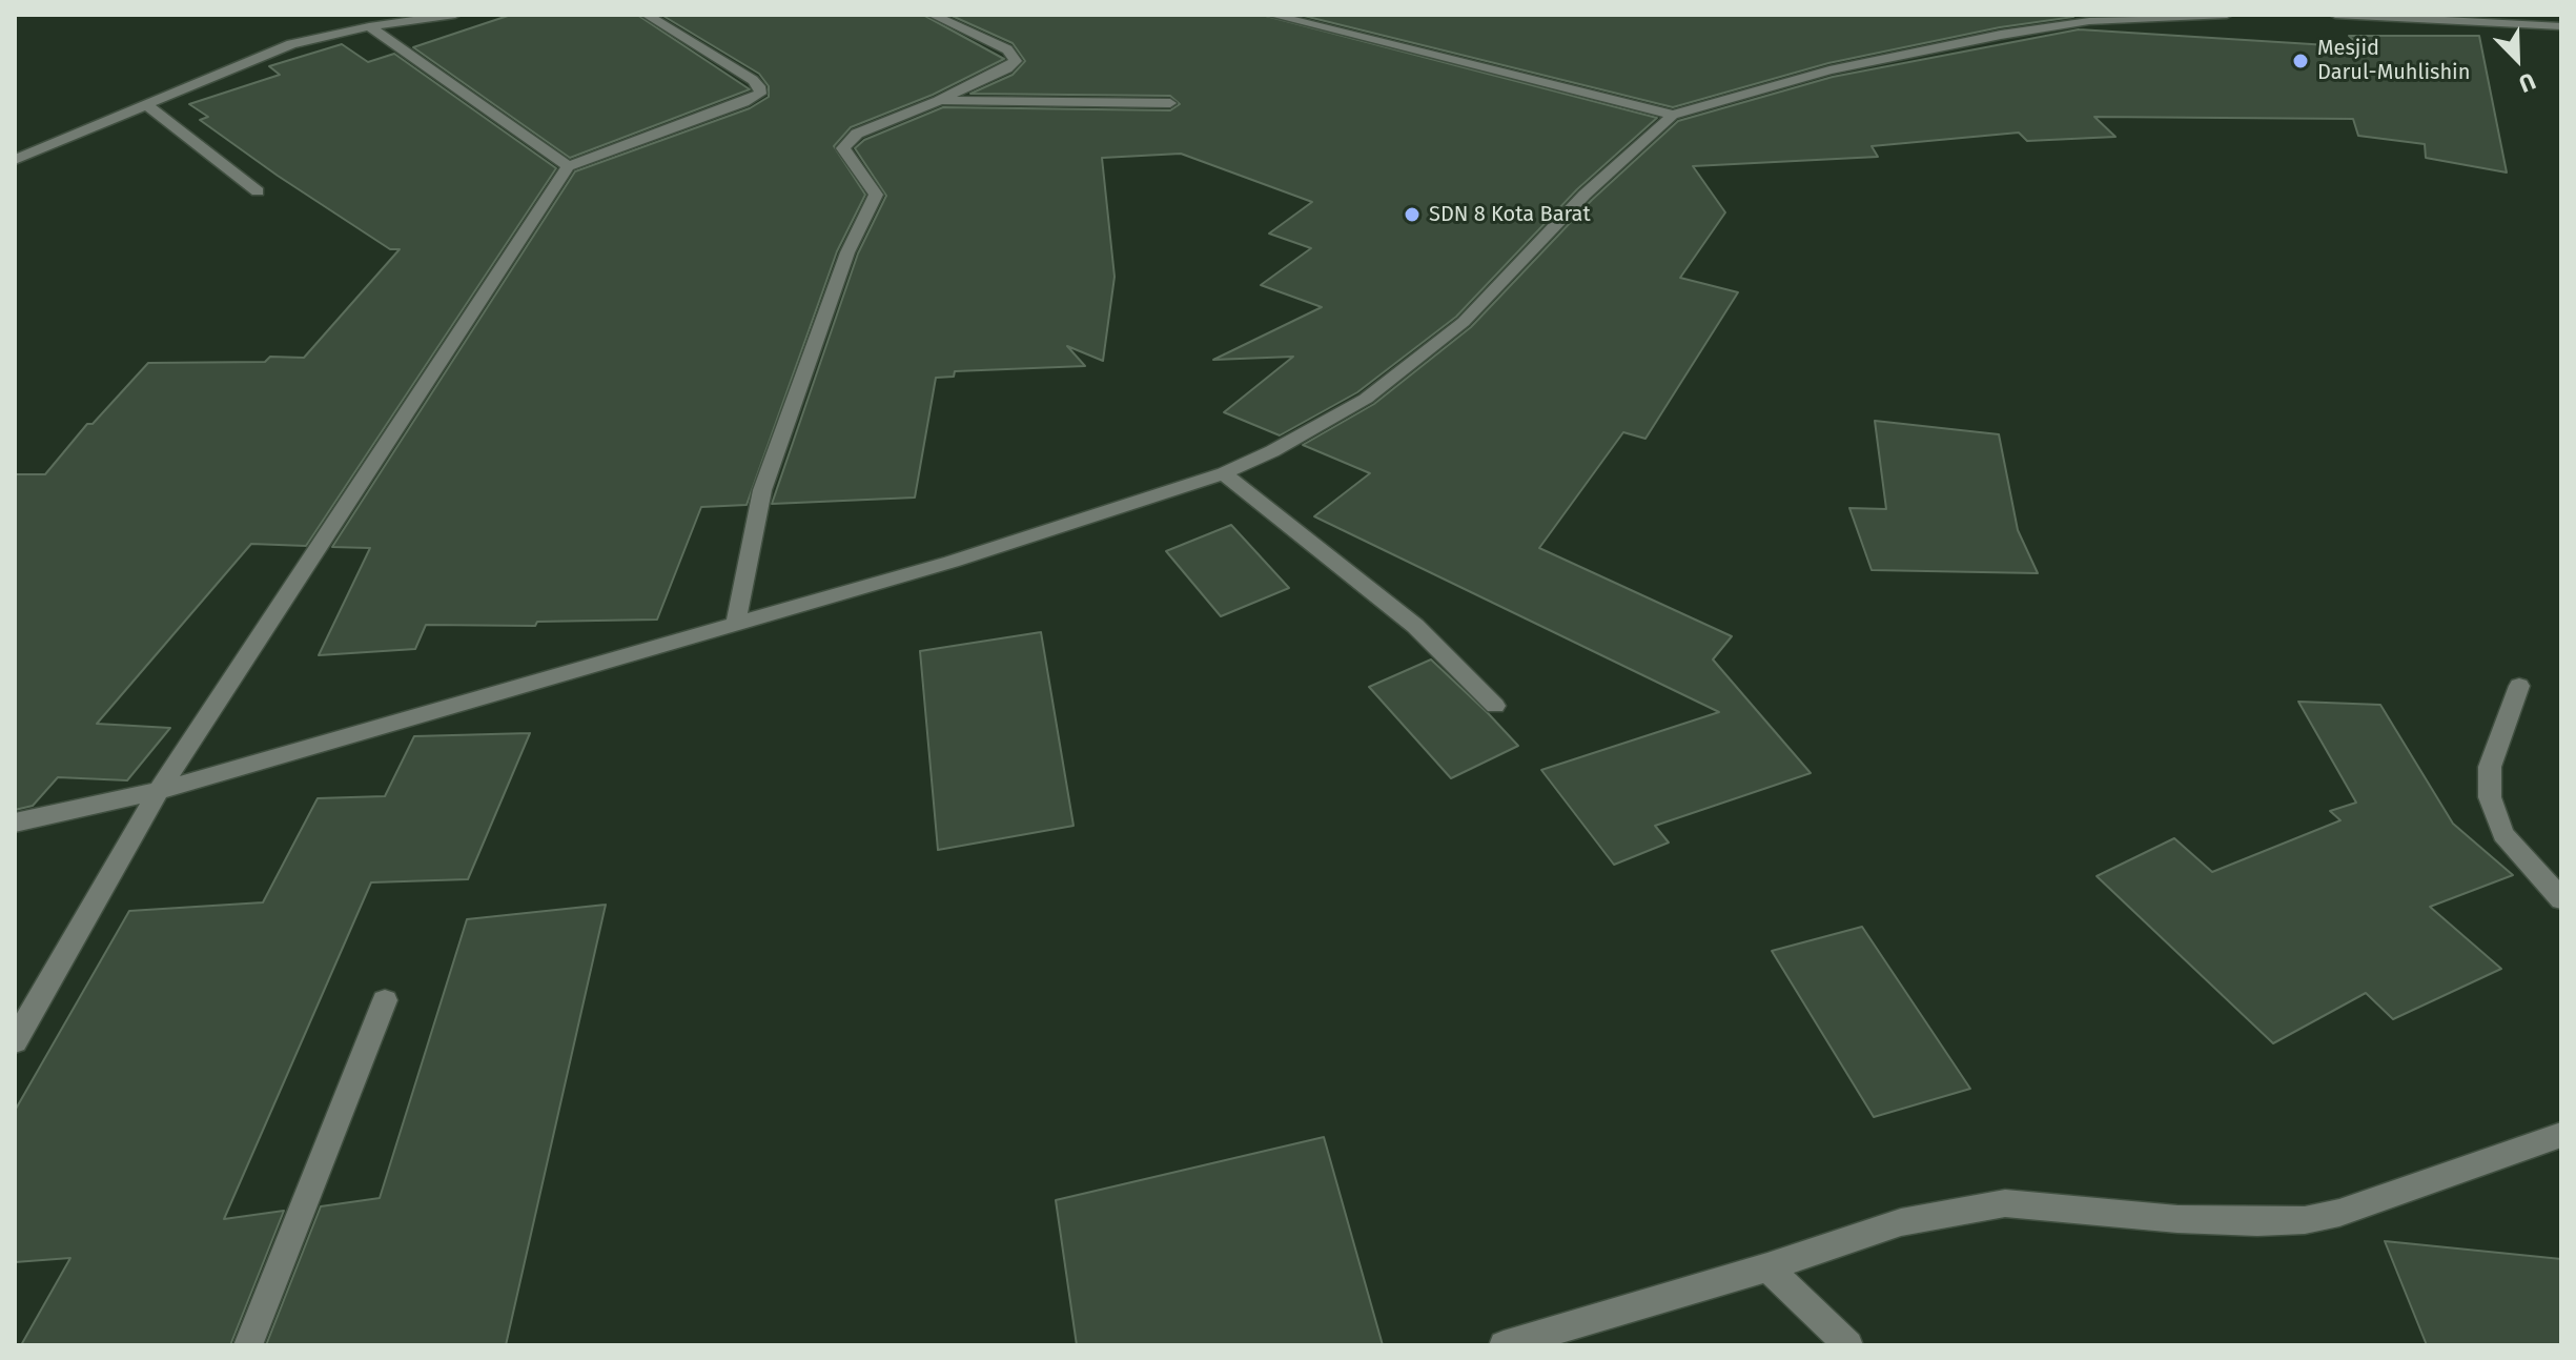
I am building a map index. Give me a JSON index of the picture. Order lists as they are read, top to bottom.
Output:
{
  "places": ["Mesjid Darul-Muhlishin", "SDN 8 Kota Barat"],
  "north": "bottom right"
}
